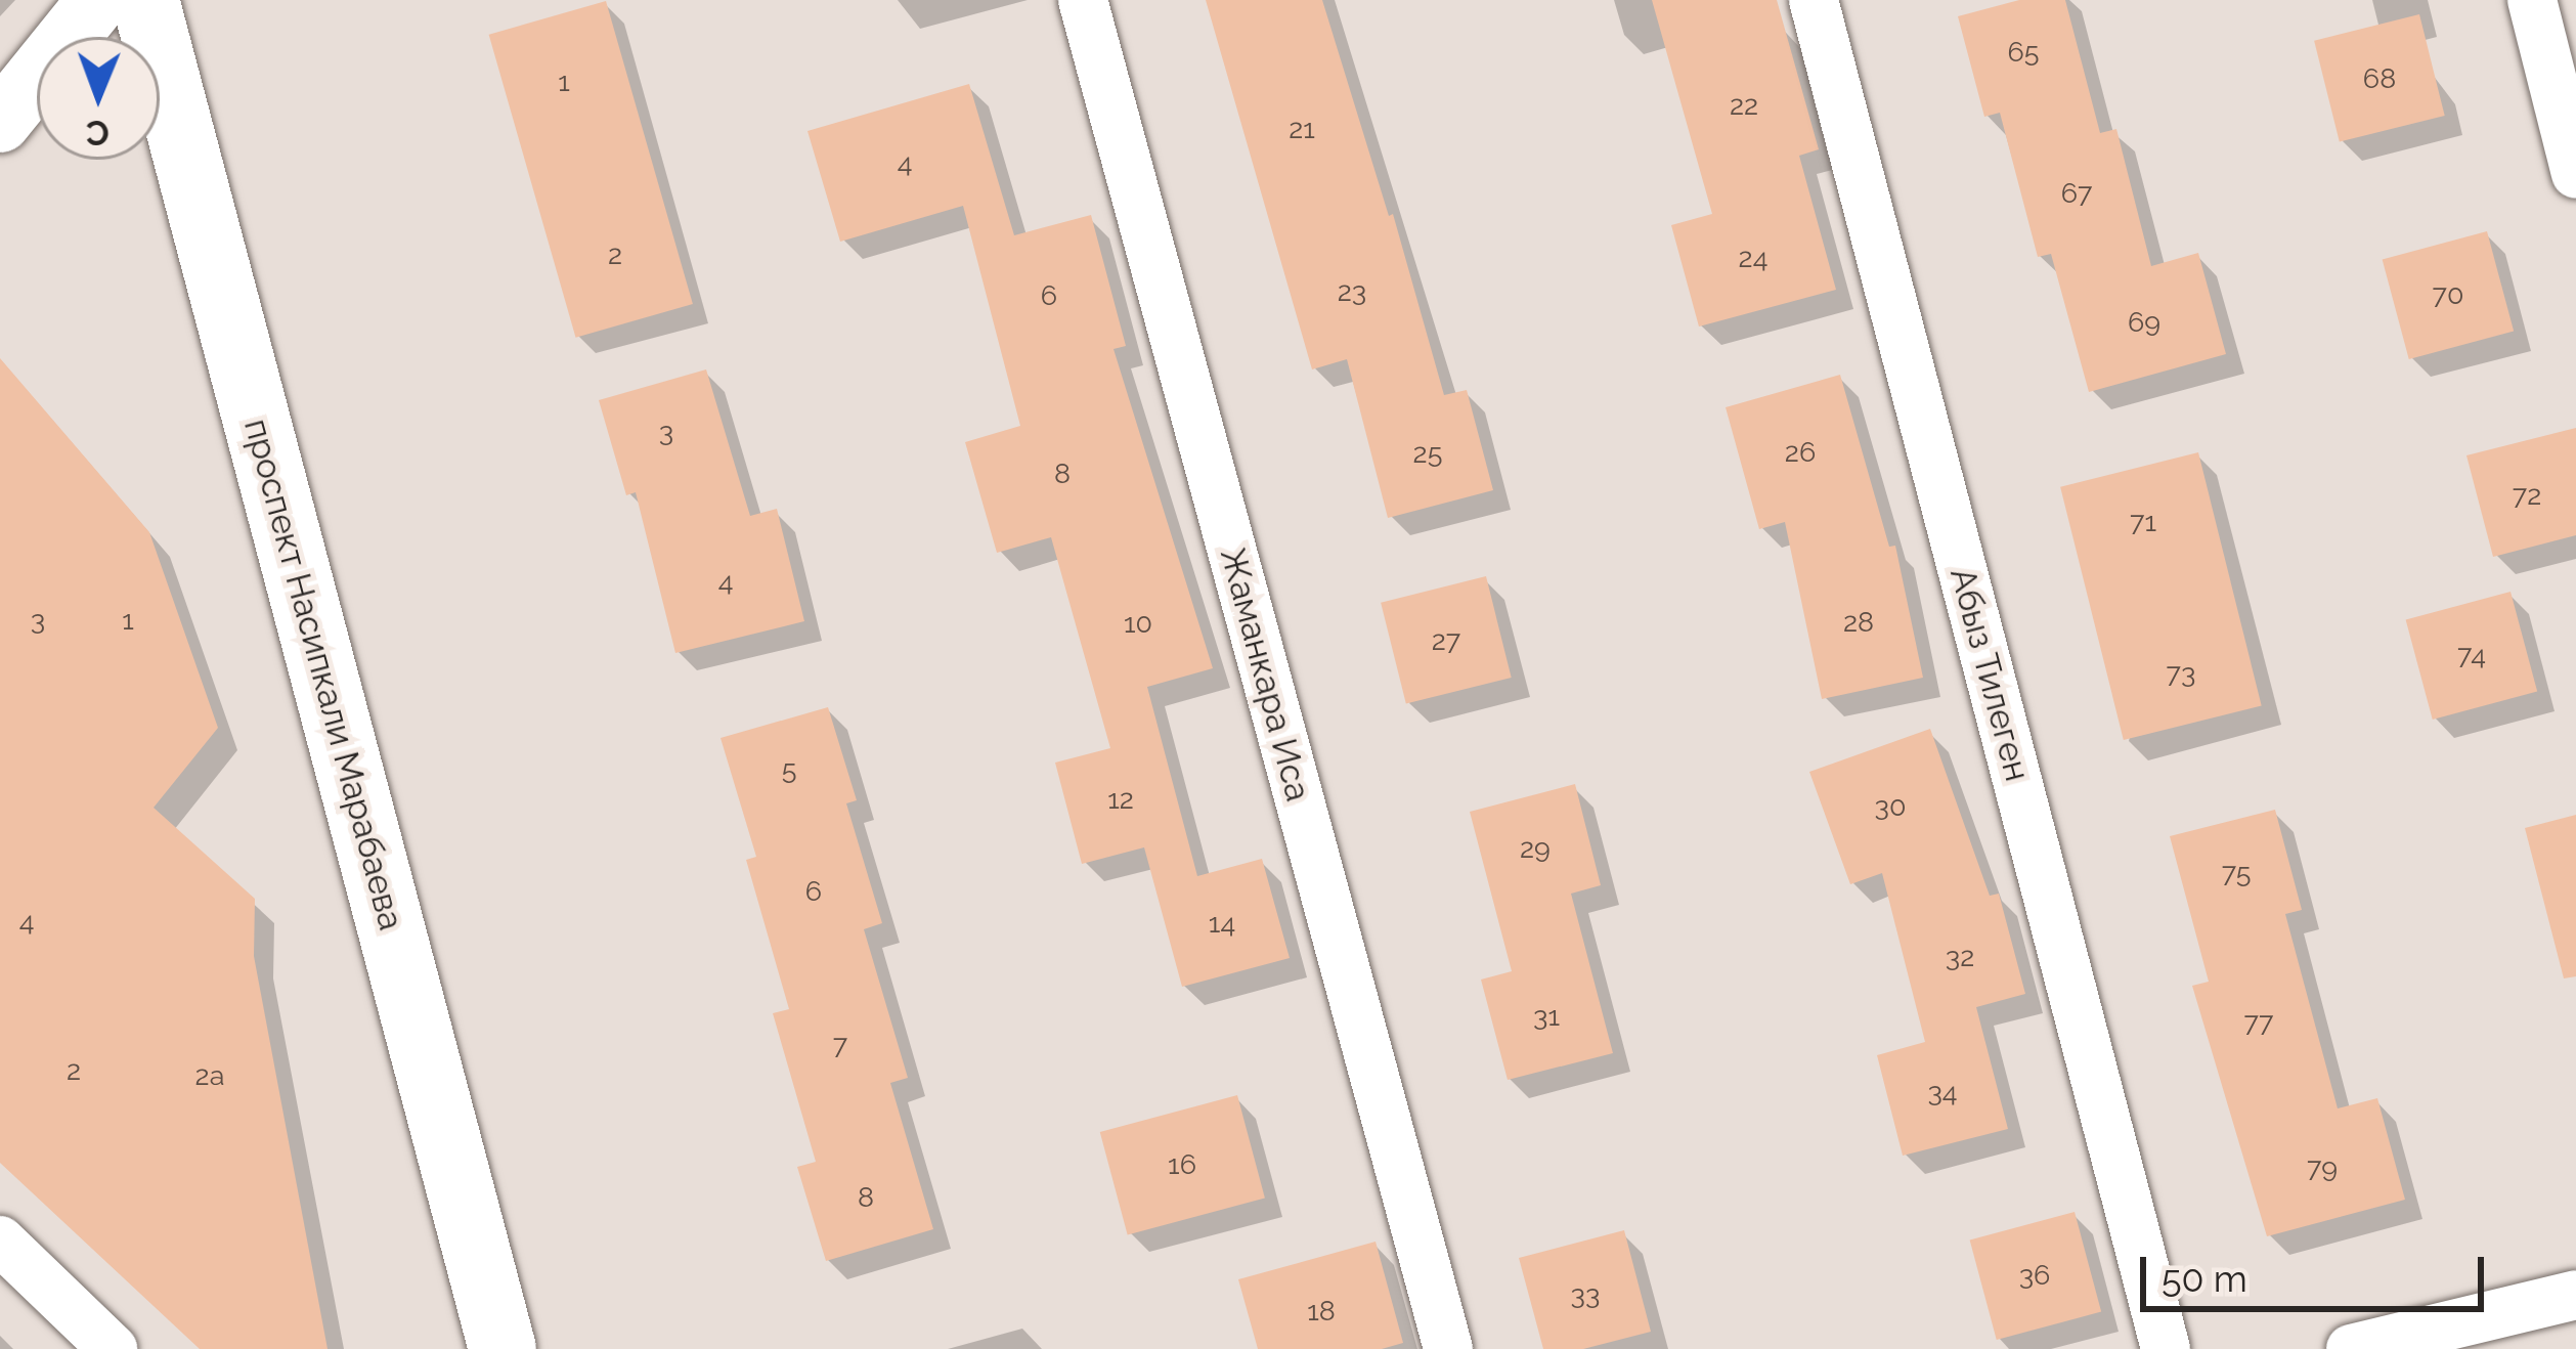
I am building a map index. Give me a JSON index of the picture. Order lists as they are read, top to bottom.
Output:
{
  "streets": {
    "main road": ["проспект Насипкали Марабаева"],
    "street": ["Жаманкара Иса", "Абыз Тилеген"]
  },
  "house_numbers": [
    "65",
    "68",
    "1",
    "22",
    "21",
    "4",
    "67",
    "2",
    "24",
    "23",
    "70",
    "6",
    "69",
    "3",
    "26",
    "25",
    "8",
    "72",
    "71",
    "4",
    "3",
    "1",
    "28",
    "10",
    "27",
    "74",
    "73",
    "5",
    "12",
    "30",
    "29",
    "75",
    "6",
    "4",
    "14",
    "32",
    "31",
    "77",
    "7",
    "2",
    "2а",
    "34",
    "16",
    "79",
    "8",
    "36",
    "33",
    "18"
  ],
  "scale_bar": "50 m",
  "north": "bottom"
}
